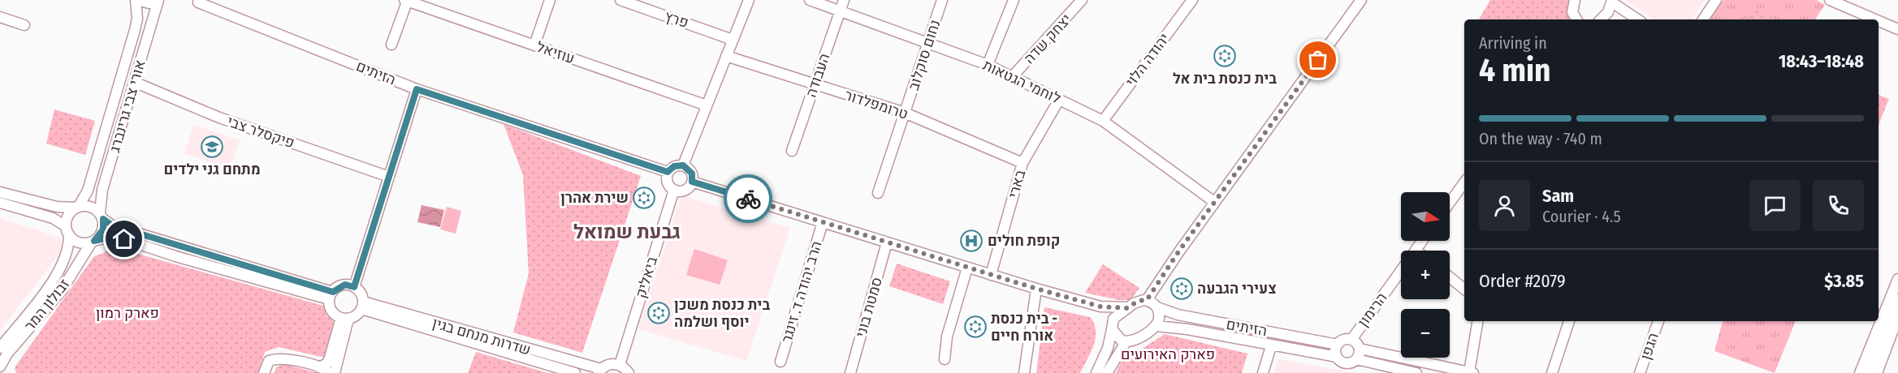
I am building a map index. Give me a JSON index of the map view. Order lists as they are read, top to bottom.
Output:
{
  "streets": {
    "street": [
      "פרץ",
      "יצחק שדה",
      "עוזיאל",
      "נחום סוקלוב",
      "יהודה הלוי",
      "הזיתים",
      "העבודה",
      "לוחמי הגטאות",
      "טרומפלדור",
      "אורי צבי גרינברג",
      "פיקסלר צבי",
      "בארי",
      "ביאליק",
      "הרב יהודה ד. זינגר",
      "זבולון המר",
      "סמטת בוני",
      "הרימון",
      "שדרות מנחם בגין",
      "הגפן"
    ]
  },
  "crossings": [
    ["יצחק שדה", "לוחמי הגטאות"],
    ["נחום סוקלוב", "לוחמי הגטאות"],
    ["נחום סוקלוב", "טרומפלדור"],
    ["יהודה הלוי", "לוחמי הגטאות"],
    ["הזיתים", "ביאליק"],
    ["הזיתים", "הרימון"],
    ["העבודה", "לוחמי הגטאות"],
    ["העבודה", "טרומפלדור"],
    ["לוחמי הגטאות", "בארי"],
    ["טרומפלדור", "בארי"],
    ["אורי צבי גרינברג", "פיקסלר צבי"],
    ["אורי צבי גרינברג", "זבולון המר"]
  ],
  "districts": ["גבעת שמואל"],
  "parks": ["פארק רמון", "פארק האירועים"],
  "places": {
    "synagogue": [
      "בית כנסת בית אל",
      "שירת אהרן",
      "צעירי הגבעה",
      "בית כנסת משכן יוסף ושלמה",
      "בית כנסת - אורח חיים"
    ],
    "school or university": ["מתחם גני ילדים"],
    "hospital": ["קופת חולים"]
  },
  "north": "right",
  "page": {
    "heading": ["4 min", "Arriving in", "18:43–18:48"],
    "panel": [
      "Sam",
      "Courier · 4.5",
      "Order #2079",
      "$3.85"
    ],
    "bar": "On the way · 740 m",
    "map_buttons": ["+", "−"]
  }
}
